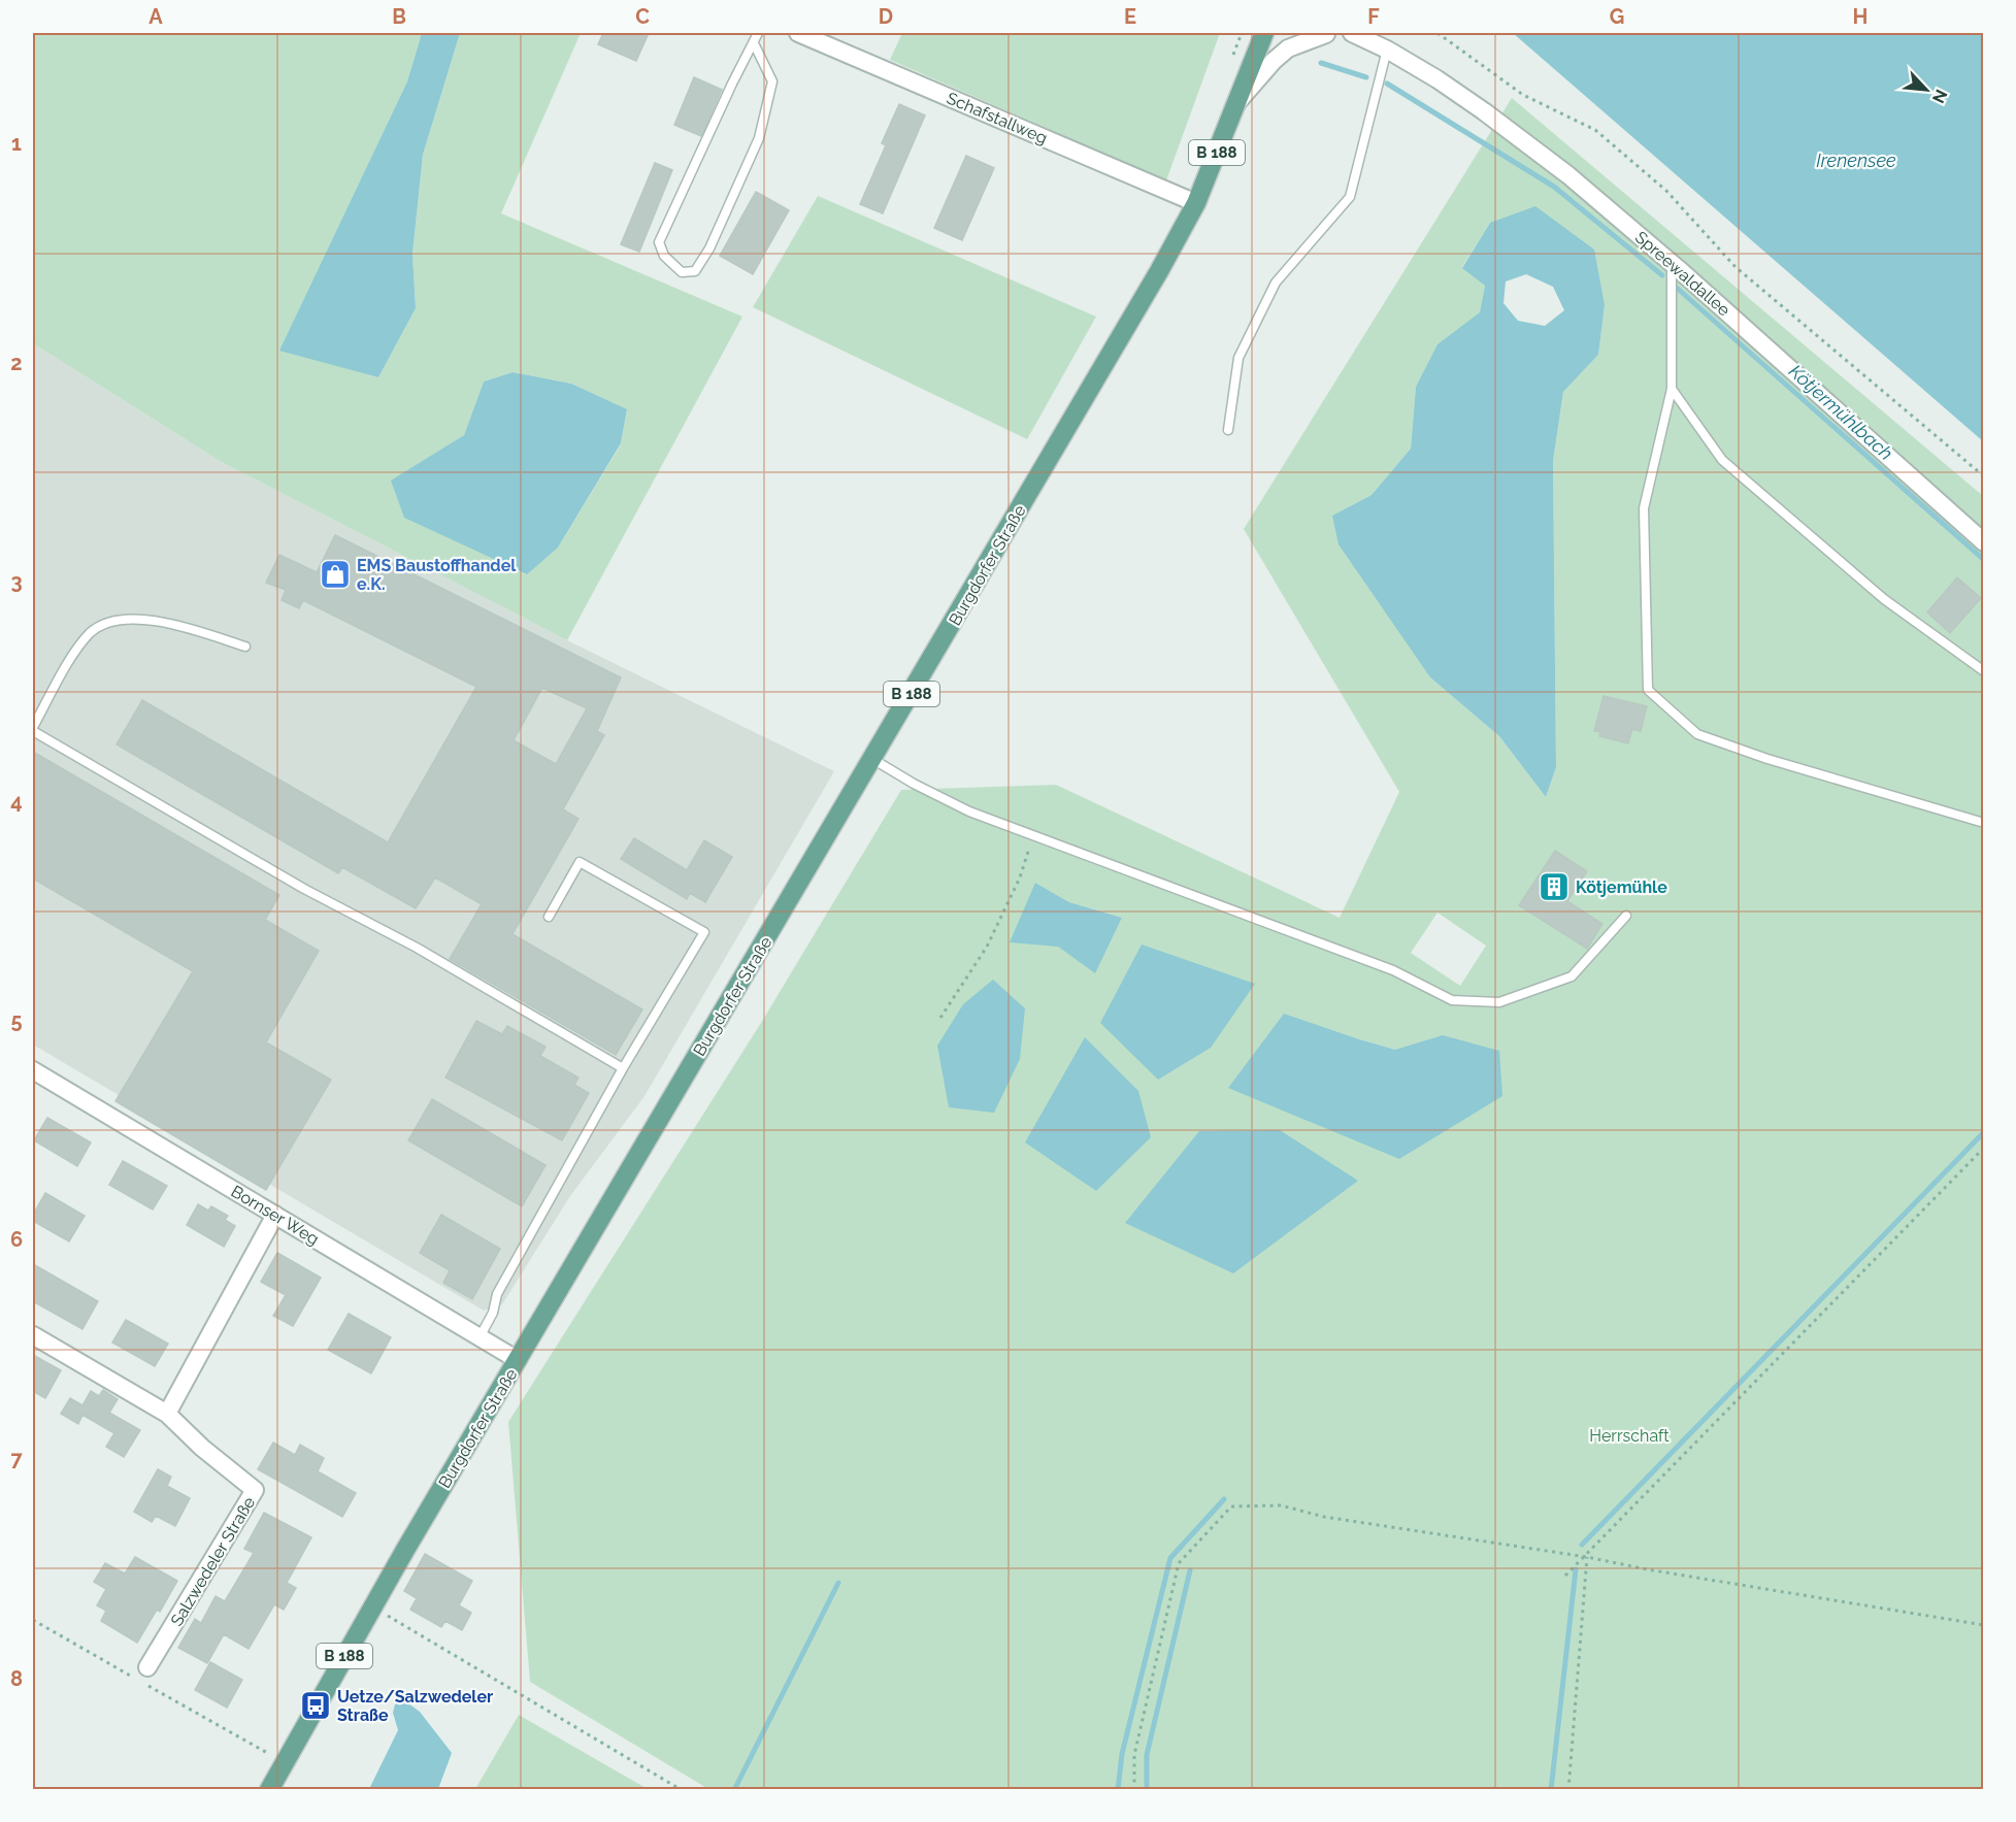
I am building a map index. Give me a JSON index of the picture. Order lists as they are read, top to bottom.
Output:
{
  "streets": {
    "main road": ["B 188", "Burgdorfer Straße"],
    "street": [
      "Schafstallweg",
      "Spreewaldallee",
      "Bornser Weg",
      "Salzwedeler Straße"
    ]
  },
  "crossings": [
    ["Schafstallweg", "B 188"],
    ["Schafstallweg", "Burgdorfer Straße"],
    ["B 188", "Spreewaldallee"],
    ["B 188", "Burgdorfer Straße"],
    ["Burgdorfer Straße", "Bornser Weg"]
  ],
  "water": ["Irenensee", "Kötjermühlbach"],
  "parks": ["Herrschaft"],
  "places": {
    "shop": ["EMS Baustoffhandel e.K."],
    "building": ["Kötjemühle"],
    "bus stop": ["Uetze/Salzwedeler Straße"]
  },
  "north": "bottom right",
  "grid": {
    "columns": [
      "A",
      "B",
      "C",
      "D",
      "E",
      "F",
      "G",
      "H"
    ],
    "rows": [
      "1",
      "2",
      "3",
      "4",
      "5",
      "6",
      "7",
      "8"
    ]
  }
}
